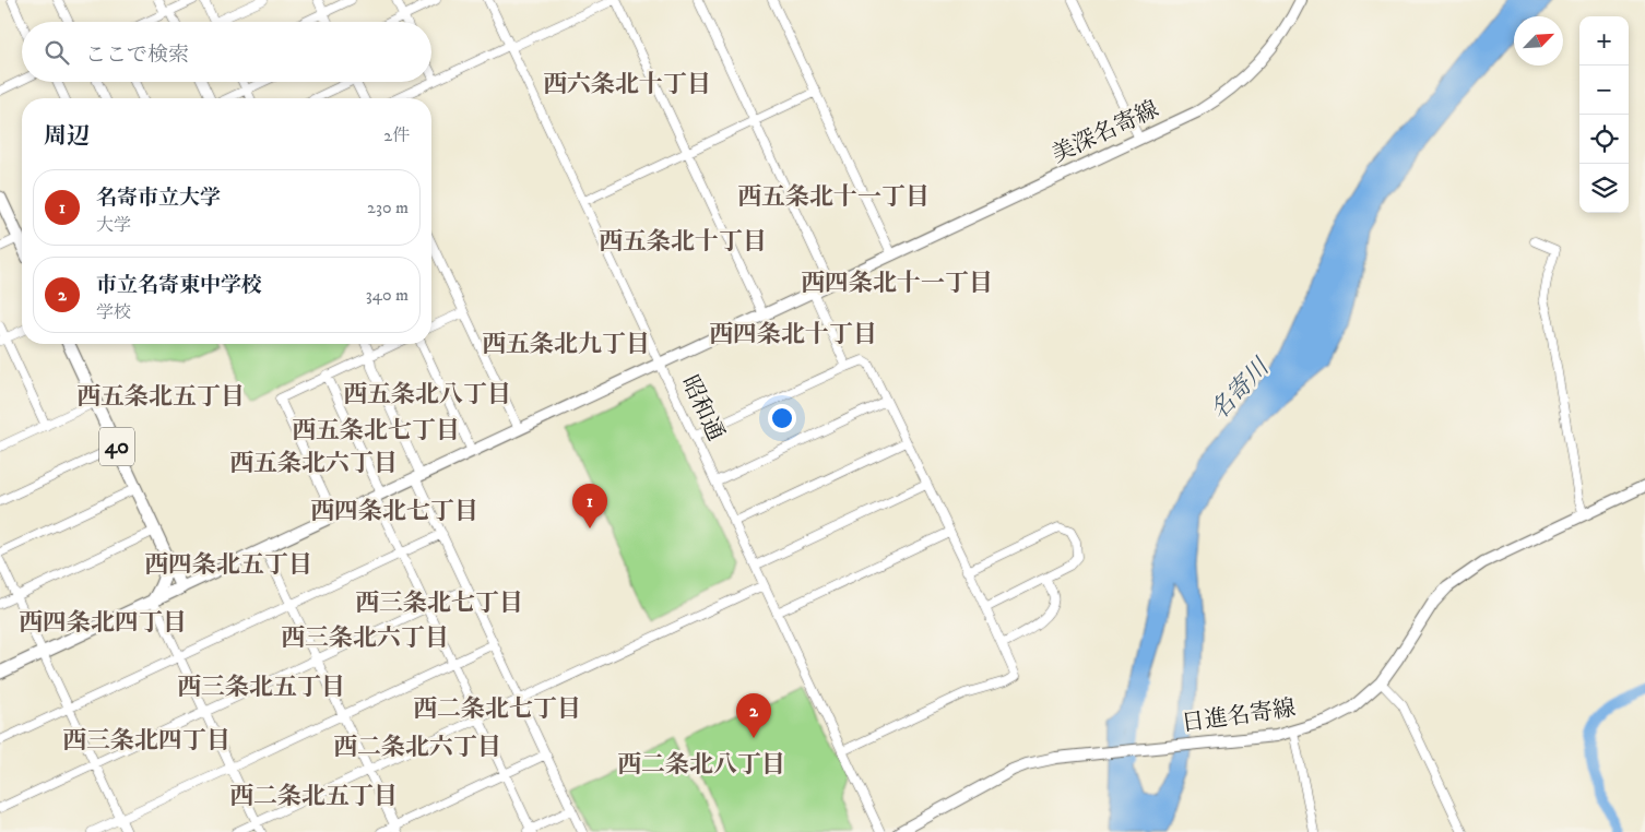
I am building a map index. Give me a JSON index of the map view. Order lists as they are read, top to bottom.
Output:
{
  "streets": {
    "highway": ["40"],
    "main road": ["美深名寄線", "日進名寄線"],
    "street": ["昭和通"]
  },
  "crossings": [
    ["美深名寄線", "昭和通"],
    ["美深名寄線", "40"]
  ],
  "districts": [
    "西六条北十丁目",
    "西五条北十一丁目",
    "西五条北十丁目",
    "西四条北十一丁目",
    "西四条北十丁目",
    "西五条北九丁目",
    "西五条北八丁目",
    "西五条北五丁目",
    "西五条北七丁目",
    "西五条北六丁目",
    "西四条北七丁目",
    "西四条北五丁目",
    "西三条北七丁目",
    "西四条北四丁目",
    "西三条北六丁目",
    "西三条北五丁目",
    "西二条北七丁目",
    "西三条北四丁目",
    "西二条北六丁目",
    "西二条北八丁目",
    "西二条北五丁目"
  ],
  "water": ["名寄川"],
  "north": "top right",
  "page": {
    "map_buttons": ["+", "−"],
    "search": "ここで検索",
    "heading": ["周辺", "2件"],
    "list": [
      {
        "mark": "1",
        "name": "名寄市立大学",
        "note": "大学",
        "value": "230 m"
      },
      {
        "mark": "2",
        "name": "市立名寄東中学校",
        "note": "学校",
        "value": "340 m"
      }
    ],
    "pins": ["1", "2"]
  }
}
